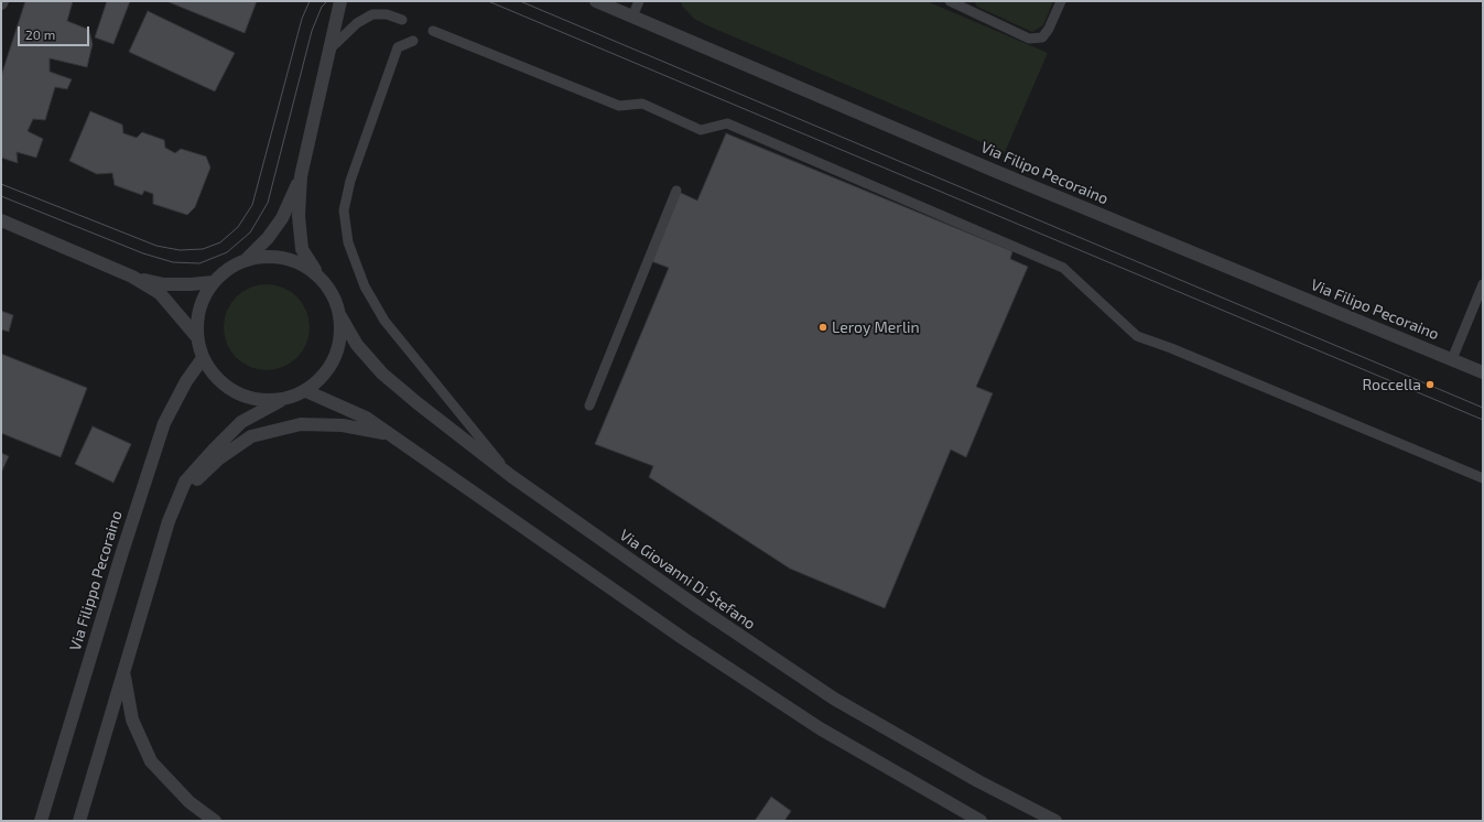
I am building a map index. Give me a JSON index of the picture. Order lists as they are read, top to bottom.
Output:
{
  "streets": {
    "street": ["Via Filipo Pecoraino", "Via Giovanni Di Stefano", "Via Filippo Pecoraino"]
  },
  "crossings": [
    ["Via Giovanni Di Stefano", "Via Filippo Pecoraino"]
  ],
  "places": ["Leroy Merlin", "Roccella"],
  "scale_bar": "20 m"
}
